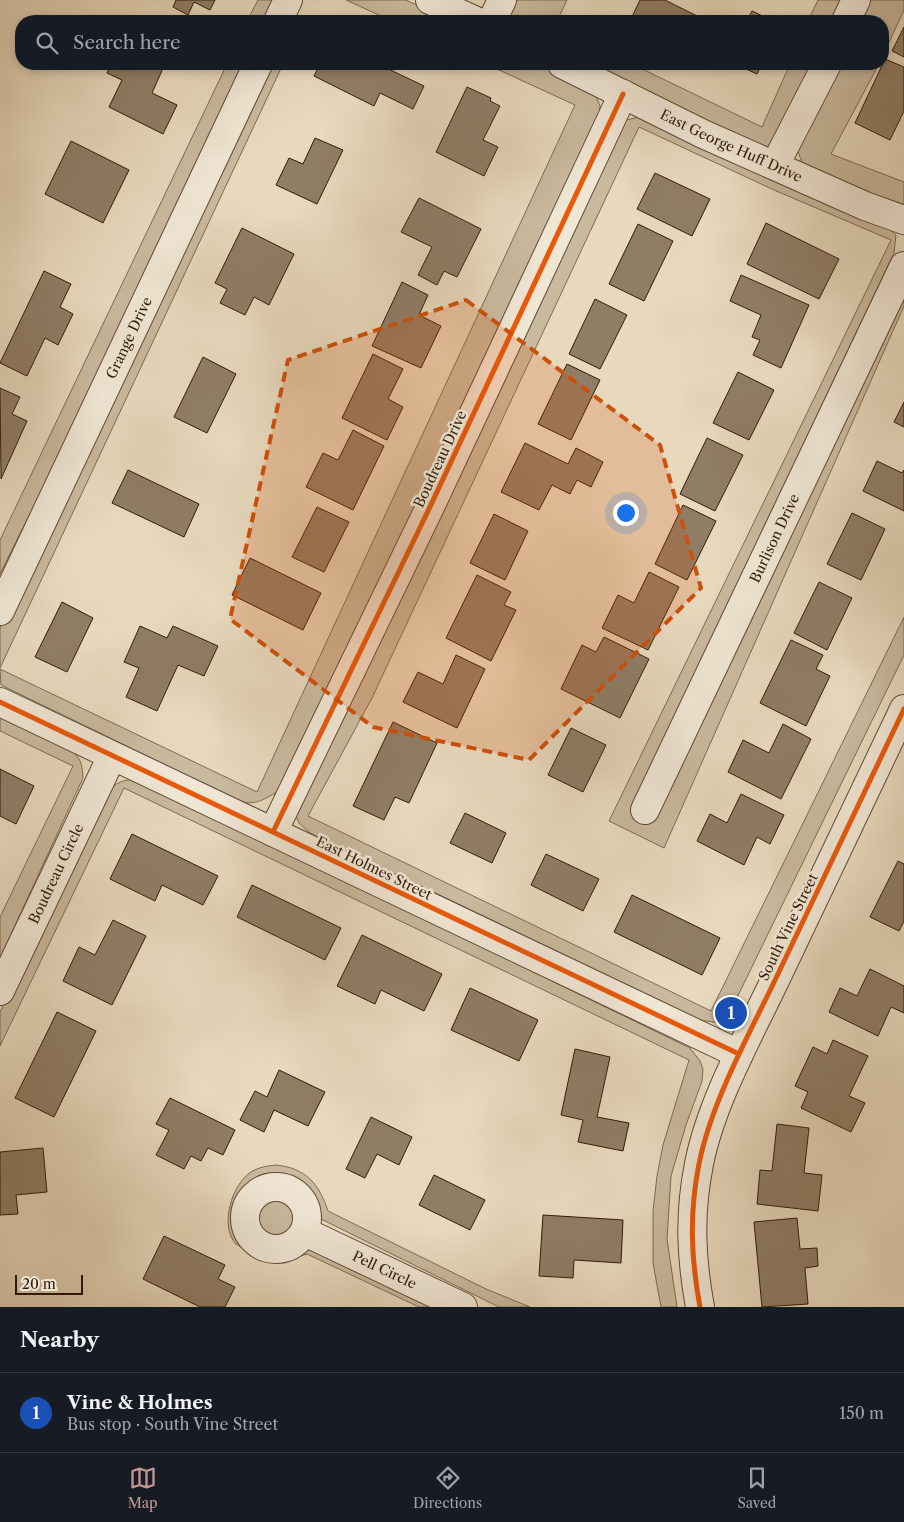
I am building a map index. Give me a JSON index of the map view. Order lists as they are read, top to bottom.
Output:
{
  "streets": {
    "street": [
      "East George Huff Drive",
      "Grange Drive",
      "Boudreau Drive",
      "Burlison Drive",
      "East Holmes Street",
      "Boudreau Circle",
      "South Vine Street",
      "Pell Circle"
    ]
  },
  "crossings": [
    ["East George Huff Drive", "Boudreau Drive"],
    ["Boudreau Drive", "East Holmes Street"],
    ["East Holmes Street", "Boudreau Circle"],
    ["East Holmes Street", "South Vine Street"]
  ],
  "scale_bar": "20 m",
  "page": {
    "search": "Search here",
    "pins": "1",
    "scale": "20 m",
    "heading": "Nearby",
    "list": [
      {
        "mark": "1",
        "name": "Vine & Holmes",
        "note": "Bus stop · South Vine Street",
        "value": "150 m"
      }
    ],
    "nav": ["Map", "Directions", "Saved"]
  }
}
